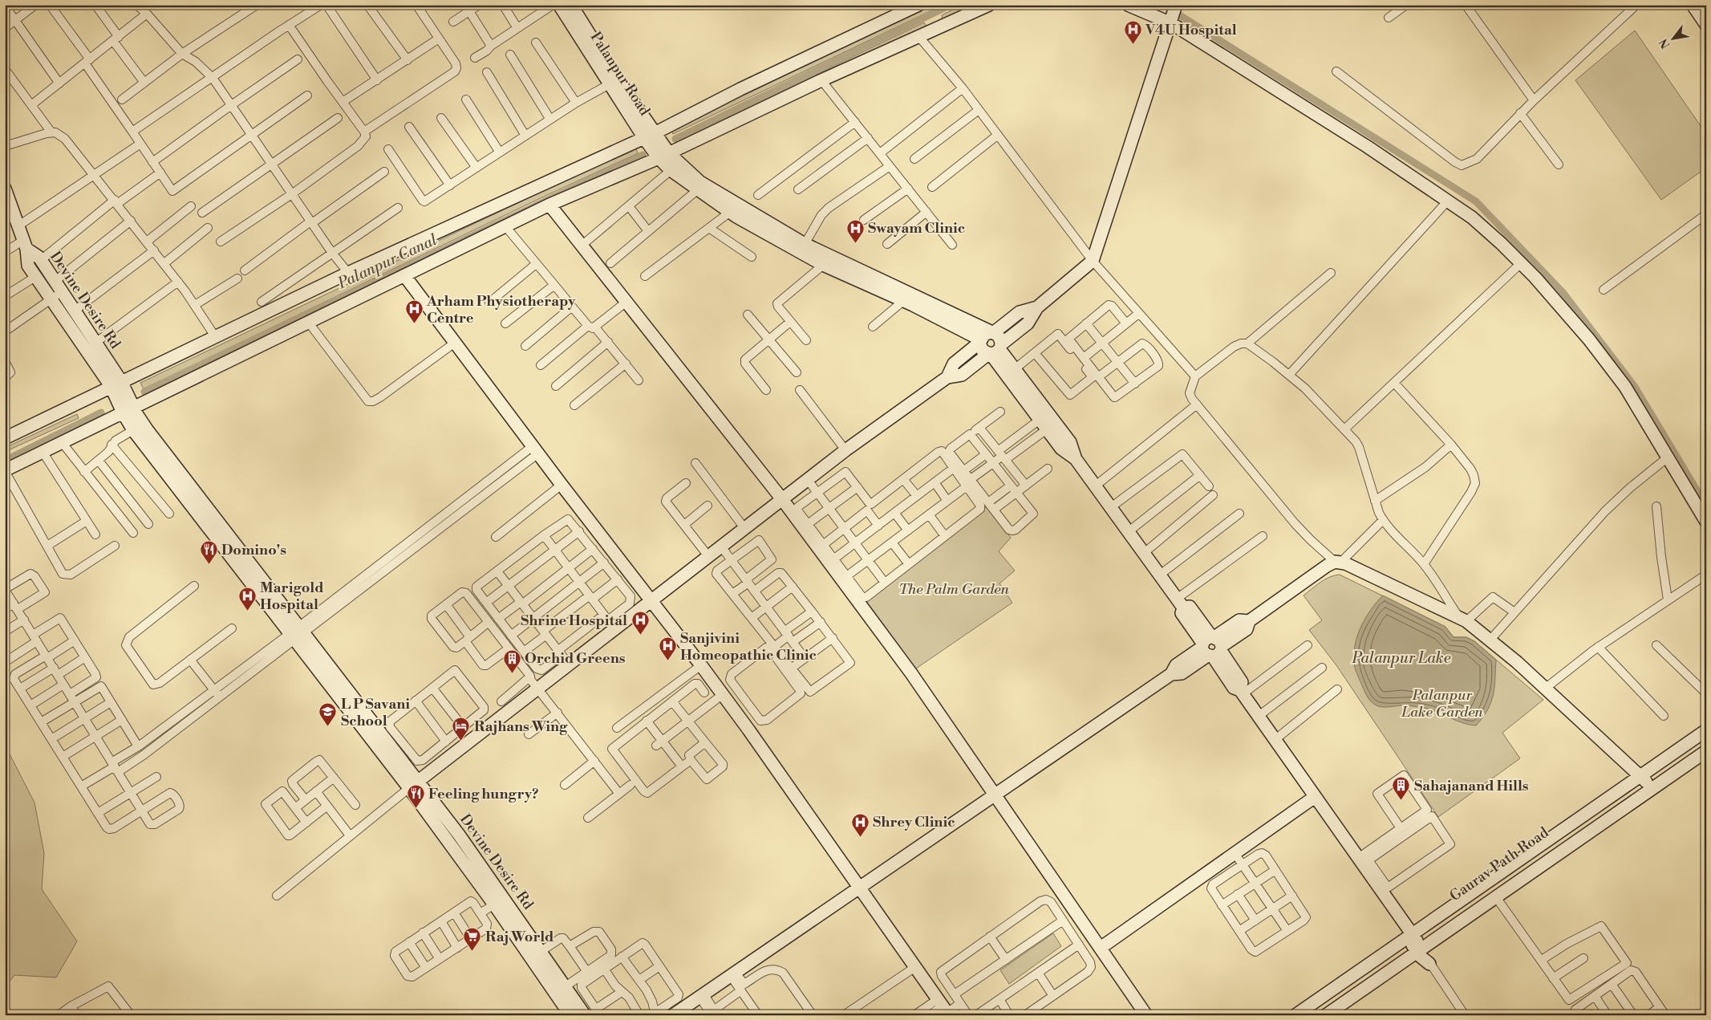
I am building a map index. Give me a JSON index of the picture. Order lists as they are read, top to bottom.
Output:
{
  "streets": {
    "street": ["Palanpur Road", "Devine Desire Rd", "Gaurav Path Road"]
  },
  "water": ["Palanpur Canal", "Palanpur Lake"],
  "parks": ["The Palm Garden", "Palanpur Lake Garden"],
  "places": {
    "hospital": [
      "V4U Hospital",
      "Swayam Clinic",
      "Arham Physiotherapy Centre",
      "Marigold Hospital",
      "Shrine Hospital",
      "Sanjivini Homeopathic Clinic",
      "Shrey Clinic"
    ],
    "restaurant": ["Domino's", "Feeling hungry?"],
    "building": ["Orchid Greens", "Sahajanand Hills"],
    "school or university": ["L P Savani School"],
    "hotel": ["Rajhans Wing"],
    "supermarket": ["Raj World"]
  },
  "north": "bottom left"
}
